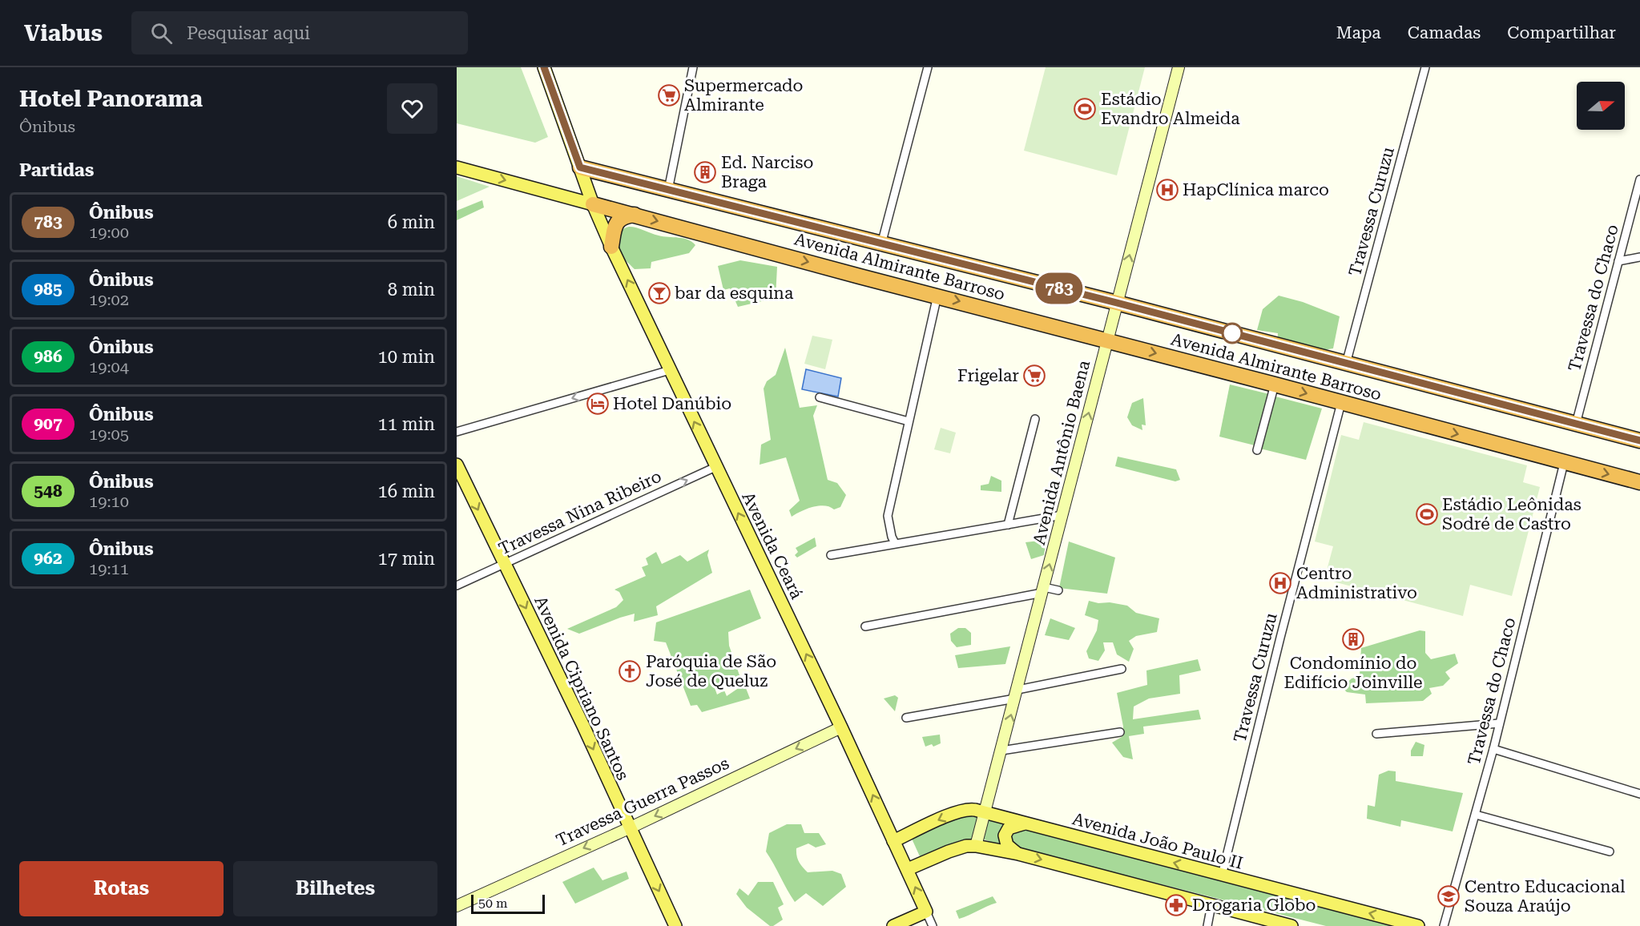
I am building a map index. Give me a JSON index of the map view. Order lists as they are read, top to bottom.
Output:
{
  "streets": {
    "highway": ["Avenida Almirante Barroso"],
    "main road": ["Avenida Ceará", "Avenida Cipriano Santos", "Avenida João Paulo II"],
    "street": [
      "Travessa Curuzu",
      "Travessa do Chaco",
      "Avenida Antônio Baena",
      "Travessa Nina Ribeiro",
      "Travessa Guerra Passos"
    ]
  },
  "crossings": [
    ["Travessa Curuzu", "Avenida Almirante Barroso"],
    ["Travessa Curuzu", "Avenida João Paulo II"],
    ["Avenida Almirante Barroso", "Travessa do Chaco"],
    ["Avenida Almirante Barroso", "Avenida Antônio Baena"],
    ["Avenida Almirante Barroso", "Avenida Ceará"],
    ["Avenida Antônio Baena", "Avenida João Paulo II"],
    ["Travessa Nina Ribeiro", "Avenida Ceará"],
    ["Travessa Nina Ribeiro", "Avenida Cipriano Santos"],
    ["Avenida Ceará", "Travessa Guerra Passos"],
    ["Avenida Ceará", "Avenida João Paulo II"],
    ["Avenida Cipriano Santos", "Travessa Guerra Passos"]
  ],
  "one_way": [
    "Avenida Antônio Baena",
    "Travessa Nina Ribeiro",
    "Avenida Ceará",
    "Avenida Cipriano Santos",
    "Travessa Guerra Passos"
  ],
  "places": {
    "supermarket": ["Supermercado Almirante", "Frigelar"],
    "sports": ["Estádio Evandro Almeida", "Estádio Leônidas Sodré de Castro"],
    "building": ["Ed. Narciso Braga", "Condomínio do Edifício Joinville"],
    "hospital": ["HapClínica marco", "Centro Administrativo"],
    "bar": ["bar da esquina"],
    "hotel": ["Hotel Danúbio"],
    "church": ["Paróquia de São José de Queluz"],
    "school or university": ["Centro Educacional Souza Araújo"],
    "pharmacy": ["Drogaria Globo"]
  },
  "lines": ["bus line 783"],
  "scale_bar": "50 m",
  "north": "right",
  "page": {
    "header": "Viabus",
    "search": "Pesquisar aqui",
    "nav": ["Mapa", "Camadas", "Compartilhar"],
    "heading": [
      ["Hotel Panorama", "Ônibus"],
      "Partidas"
    ],
    "on_map": "783",
    "list": [
      {
        "mark": "783",
        "name": "Ônibus",
        "note": "19:00",
        "value": "6 min"
      },
      {
        "mark": "985",
        "name": "Ônibus",
        "note": "19:02",
        "value": "8 min"
      },
      {
        "mark": "986",
        "name": "Ônibus",
        "note": "19:04",
        "value": "10 min"
      },
      {
        "mark": "907",
        "name": "Ônibus",
        "note": "19:05",
        "value": "11 min"
      },
      {
        "mark": "548",
        "name": "Ônibus",
        "note": "19:10",
        "value": "16 min"
      },
      {
        "mark": "962",
        "name": "Ônibus",
        "note": "19:11",
        "value": "17 min"
      }
    ],
    "buttons": ["Rotas", "Bilhetes"],
    "scale": "50 m"
  }
}
